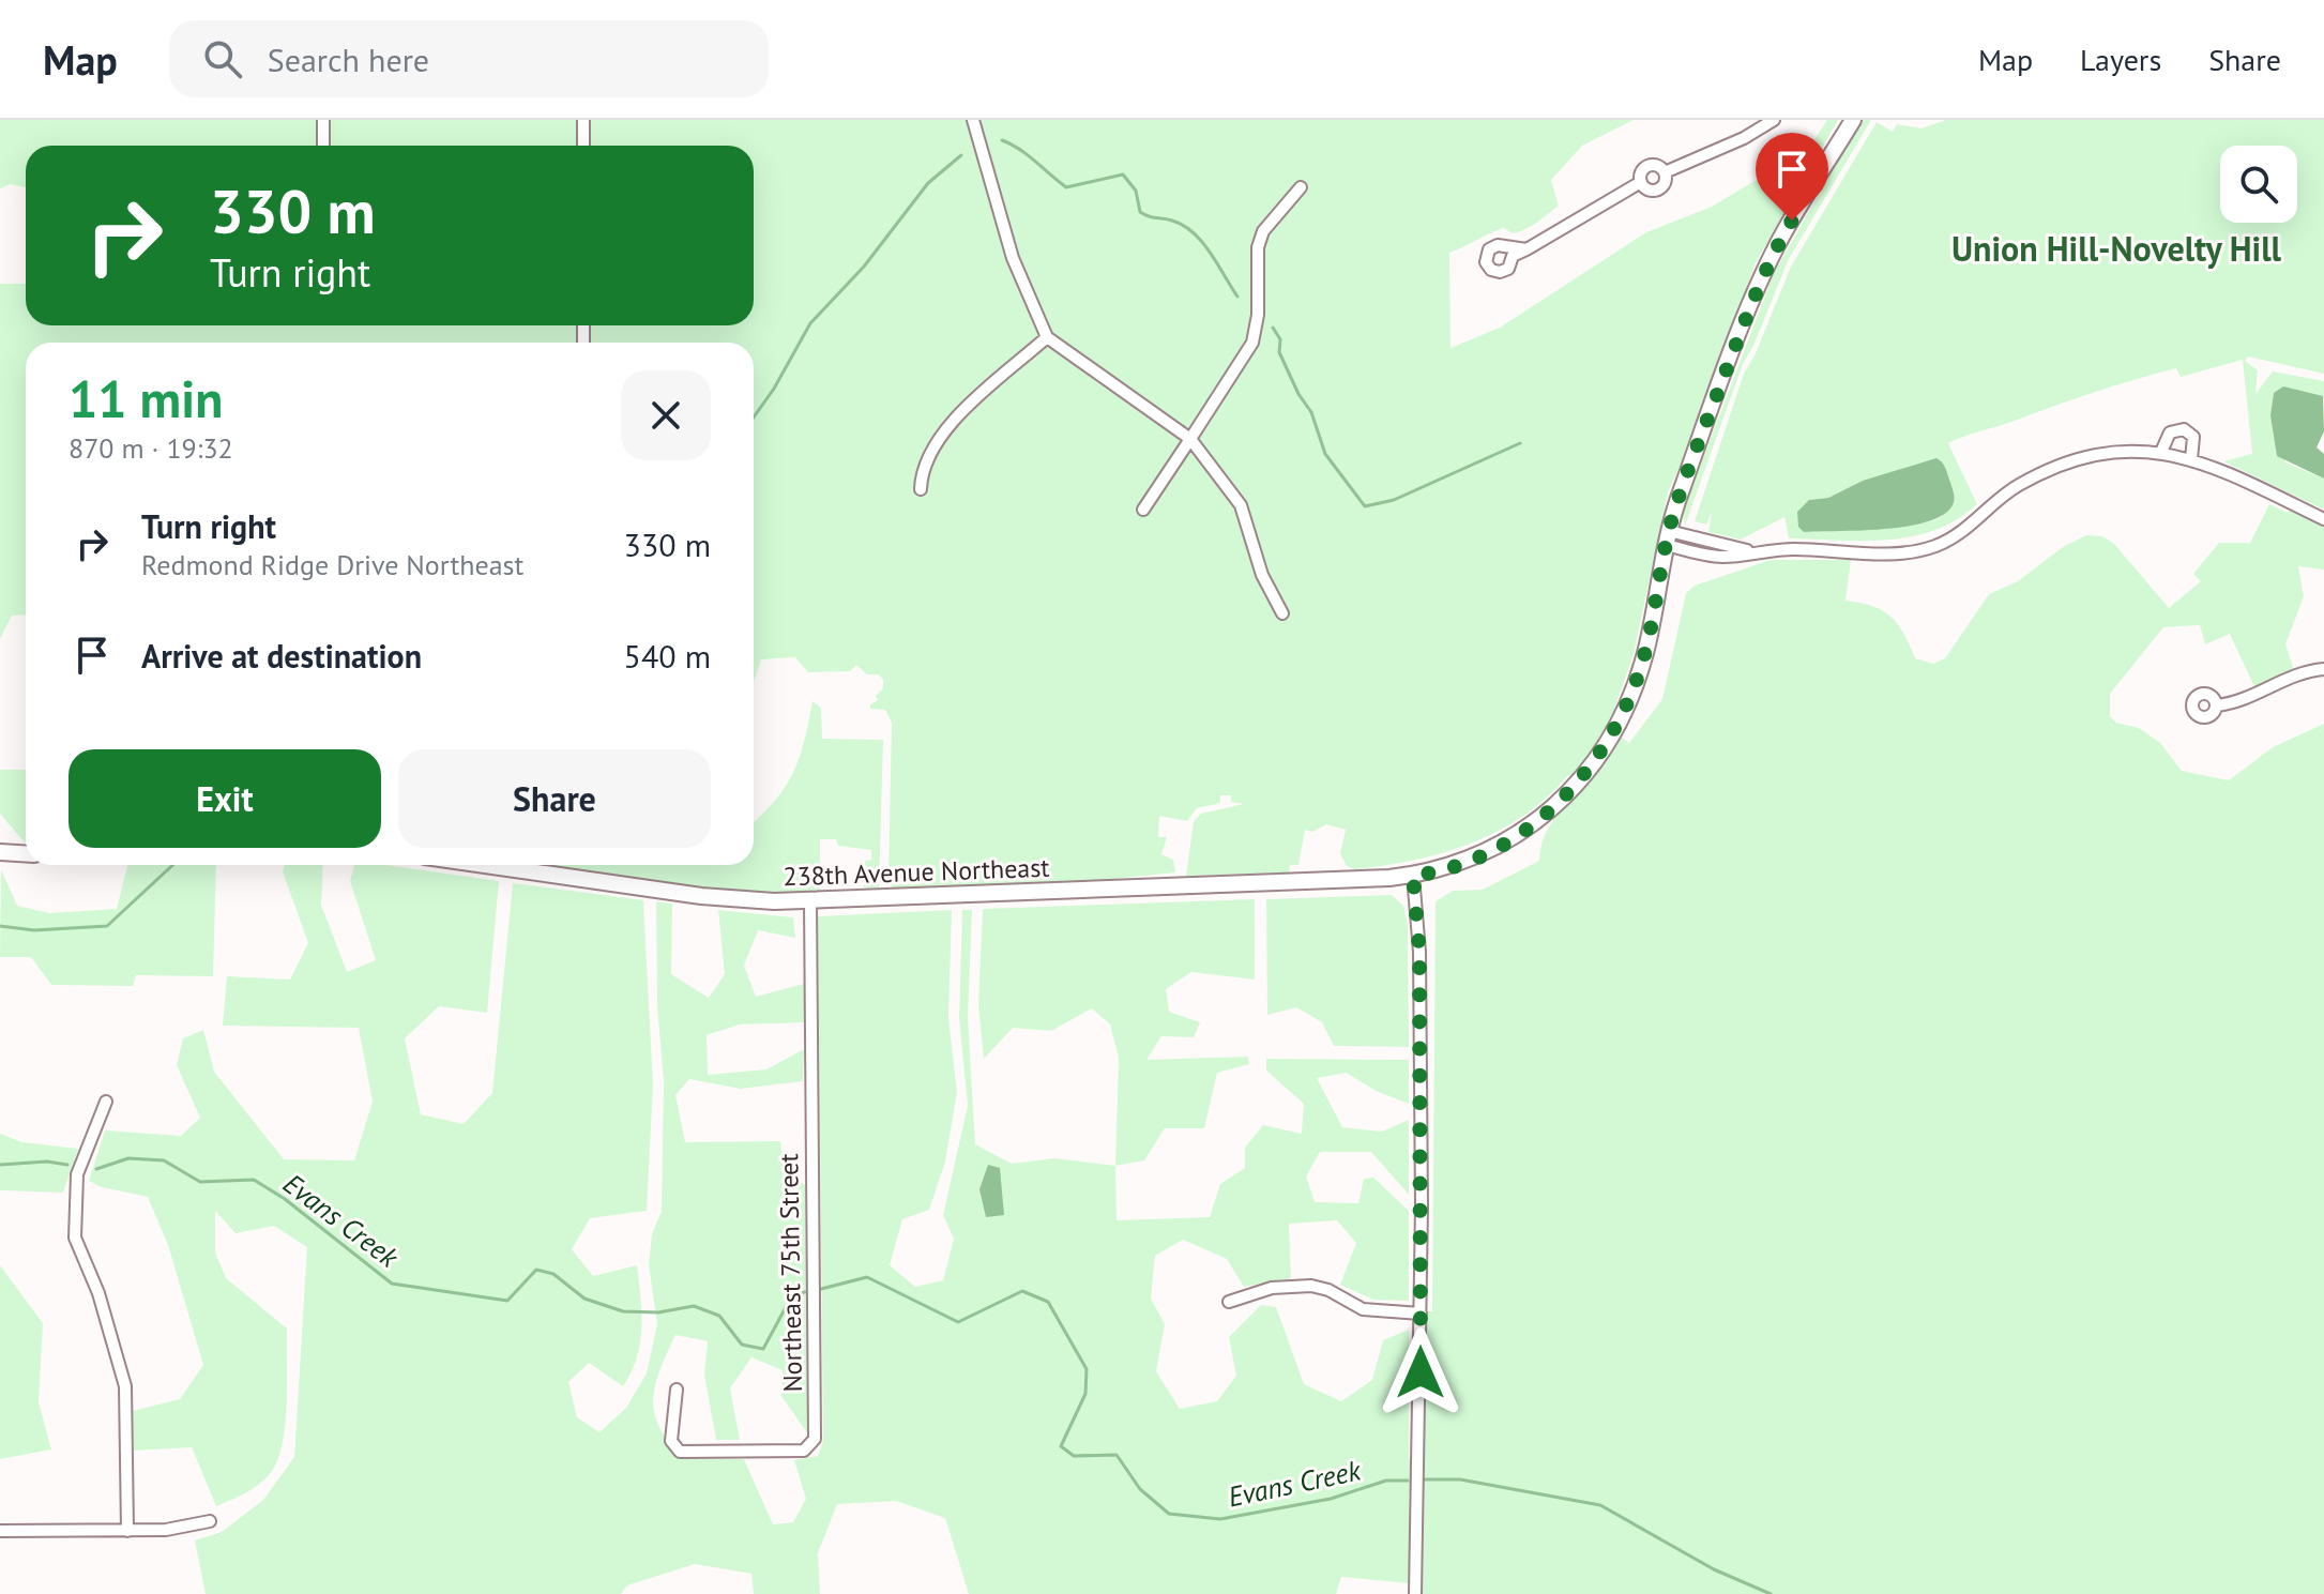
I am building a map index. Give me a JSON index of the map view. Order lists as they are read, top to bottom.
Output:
{
  "streets": {
    "street": ["238th Avenue Northeast", "Northeast 75th Street"]
  },
  "crossings": [
    ["238th Avenue Northeast", "Northeast 75th Street"]
  ],
  "districts": ["Union Hill-Novelty Hill"],
  "water": ["Evans Creek"],
  "page": {
    "header": "Map",
    "search": "Search here",
    "nav": ["Map", "Layers", "Share"],
    "turn": ["330 m", "Turn right"],
    "heading": ["11 min", "870 m · 19:32"],
    "list": [
      {
        "name": "Turn right",
        "note": "Redmond Ridge Drive Northeast",
        "value": "330 m"
      },
      {
        "name": "Arrive at destination",
        "value": "540 m"
      }
    ],
    "buttons": ["Exit", "Share"]
  }
}
